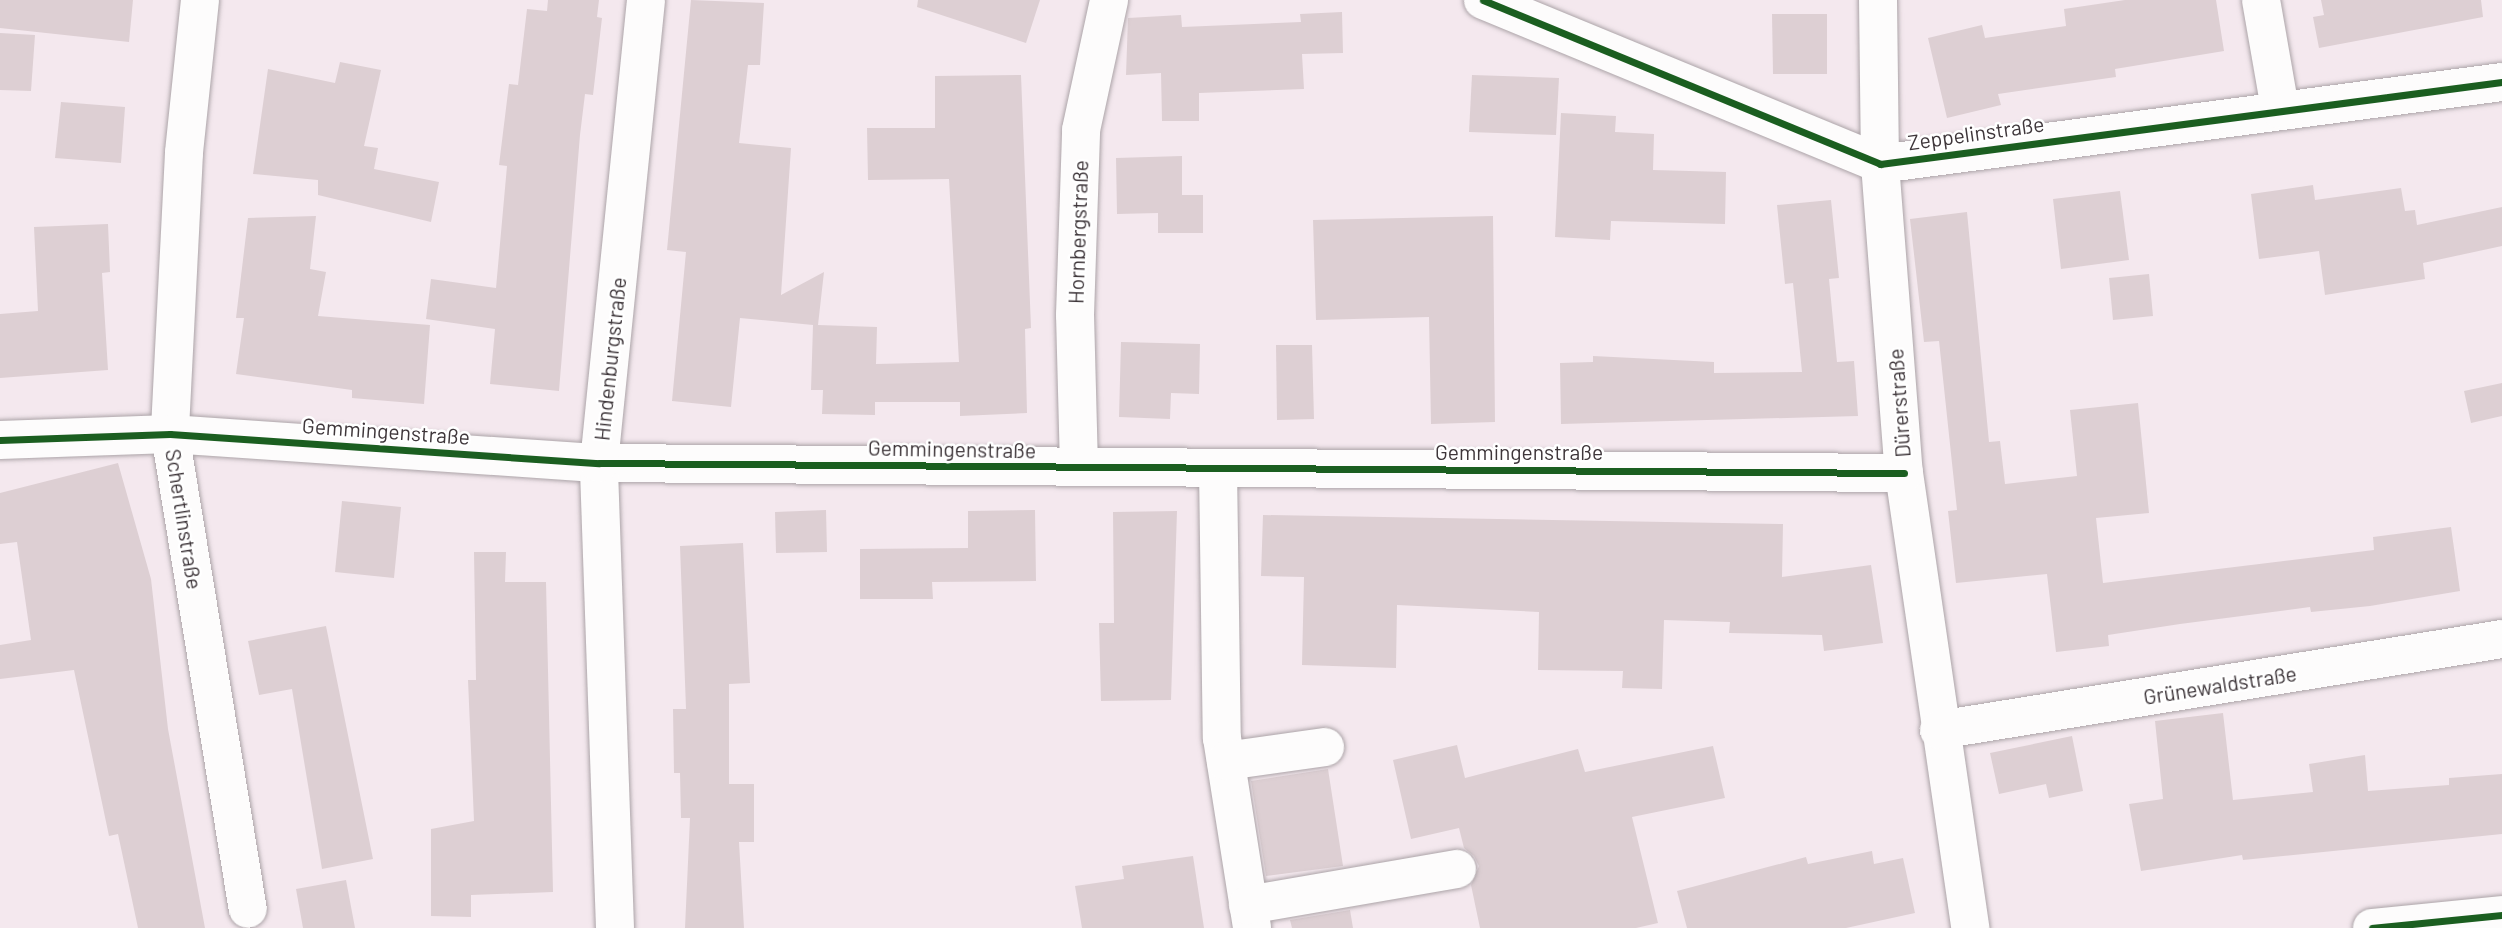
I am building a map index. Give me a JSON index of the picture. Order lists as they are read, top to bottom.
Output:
{
  "streets": {
    "street": [
      "Zeppelinstraße",
      "Hornbergstraße",
      "Hindenburgstraße",
      "Dürerstraße",
      "Gemmingenstraße",
      "Schertlinstraße",
      "Grünewaldstraße"
    ]
  },
  "crossings": [
    ["Zeppelinstraße", "Dürerstraße"],
    ["Hornbergstraße", "Gemmingenstraße"],
    ["Hindenburgstraße", "Gemmingenstraße"],
    ["Dürerstraße", "Gemmingenstraße"],
    ["Dürerstraße", "Grünewaldstraße"],
    ["Gemmingenstraße", "Schertlinstraße"]
  ]
}
